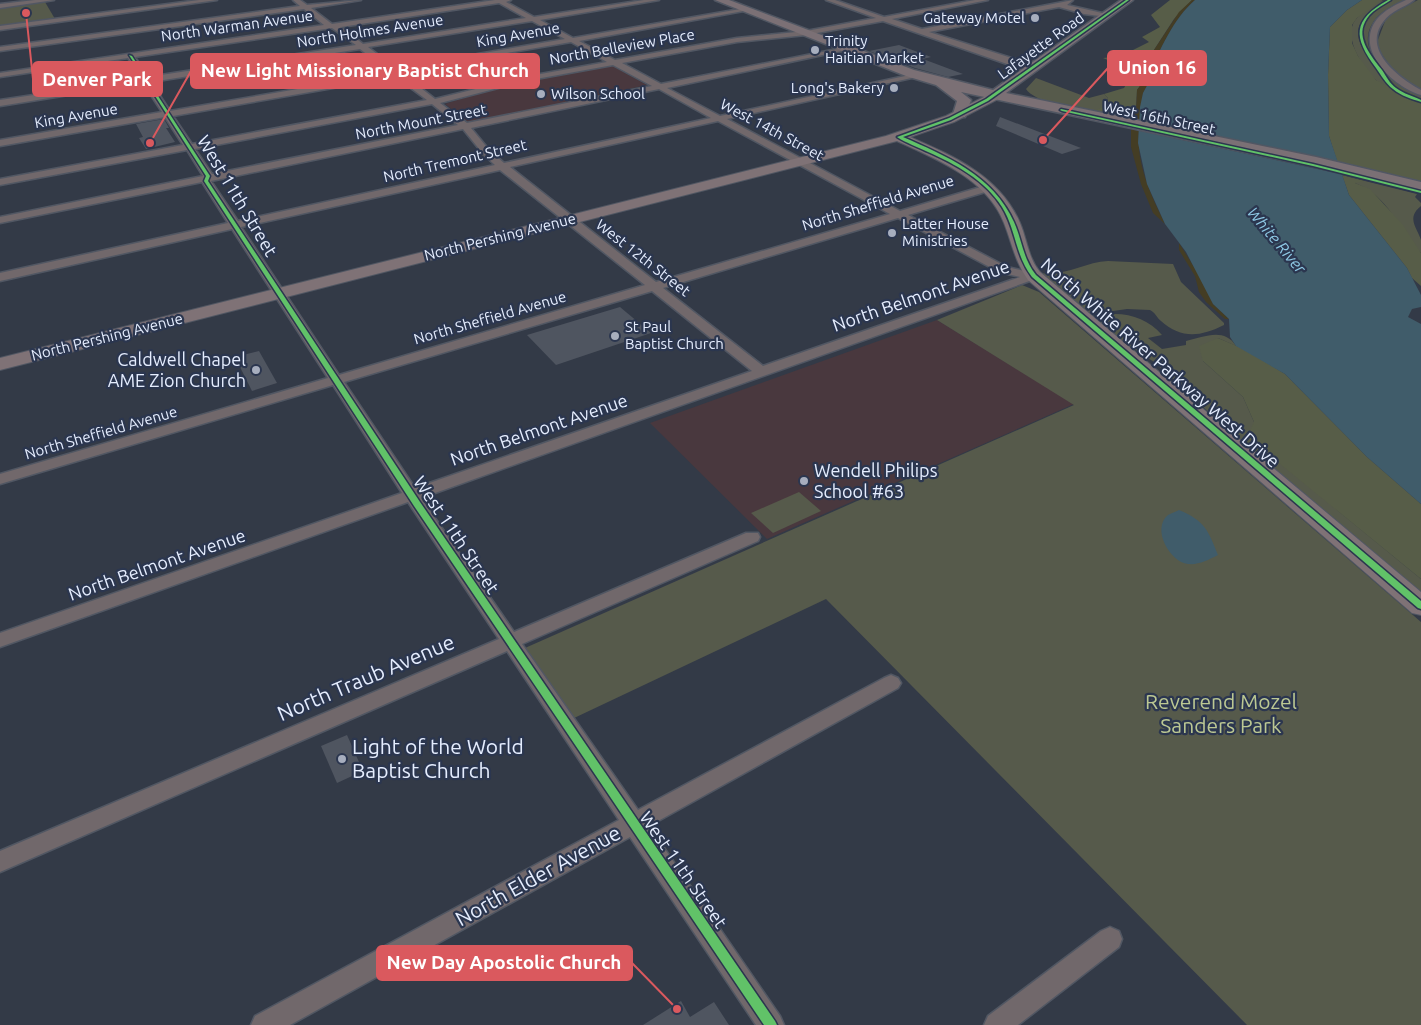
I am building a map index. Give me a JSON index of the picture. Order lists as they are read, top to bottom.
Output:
{
  "streets": {
    "main road": [
      "Lafayette Road",
      "West 16th Street",
      "North Pershing Avenue",
      "North White River Parkway West Drive"
    ],
    "street": [
      "North Warman Avenue",
      "North Holmes Avenue",
      "King Avenue",
      "North Belleview Place",
      "North Mount Street",
      "West 14th Street",
      "North Tremont Street",
      "West 11th Street",
      "North Sheffield Avenue",
      "West 12th Street",
      "North Belmont Avenue",
      "North Traub Avenue",
      "North Elder Avenue"
    ]
  },
  "crossings": [
    ["North Warman Avenue", "West 14th Street"],
    ["North Warman Avenue", "West 11th Street"],
    ["North Warman Avenue", "West 12th Street"],
    ["North Holmes Avenue", "West 14th Street"],
    ["North Holmes Avenue", "West 11th Street"],
    ["North Holmes Avenue", "West 12th Street"],
    ["King Avenue", "West 16th Street"],
    ["King Avenue", "West 14th Street"],
    ["King Avenue", "West 11th Street"],
    ["King Avenue", "West 12th Street"],
    ["Lafayette Road", "West 16th Street"],
    ["Lafayette Road", "North Pershing Avenue"],
    ["North Belleview Place", "West 16th Street"],
    ["North Belleview Place", "West 14th Street"],
    ["North Belleview Place", "West 11th Street"],
    ["North Belleview Place", "West 12th Street"],
    ["West 16th Street", "North Mount Street"],
    ["West 16th Street", "North Tremont Street"],
    ["West 16th Street", "North Pershing Avenue"],
    ["North Mount Street", "West 14th Street"],
    ["North Mount Street", "West 11th Street"],
    ["North Mount Street", "West 12th Street"],
    ["West 14th Street", "North Tremont Street"],
    ["West 14th Street", "North Sheffield Avenue"],
    ["West 14th Street", "North Pershing Avenue"],
    ["West 14th Street", "North Belmont Avenue"],
    ["West 14th Street", "North White River Parkway West Drive"],
    ["North Tremont Street", "West 11th Street"],
    ["North Tremont Street", "West 12th Street"],
    ["West 11th Street", "North Sheffield Avenue"],
    ["West 11th Street", "North Pershing Avenue"],
    ["West 11th Street", "North Belmont Avenue"],
    ["West 11th Street", "North Traub Avenue"],
    ["West 11th Street", "North Elder Avenue"],
    ["North Sheffield Avenue", "West 12th Street"],
    ["North Sheffield Avenue", "North White River Parkway West Drive"],
    ["North Pershing Avenue", "West 12th Street"],
    ["North Pershing Avenue", "North White River Parkway West Drive"],
    ["West 12th Street", "North Belmont Avenue"],
    ["North Belmont Avenue", "North White River Parkway West Drive"]
  ],
  "water": ["White River"],
  "parks": ["Reverend Mozel Sanders Park"],
  "places": [
    "Denver Park",
    "Gateway Motel",
    "Trinity Haitian Market",
    "Long's Bakery",
    "Wilson School",
    "Union 16",
    "New Light Missionary Baptist Church",
    "Latter House Ministries",
    "St Paul Baptist Church",
    "Caldwell Chapel AME Zion Church",
    "Wendell Philips School #63",
    "Light of the World Baptist Church",
    "New Day Apostolic Church"
  ]
}
